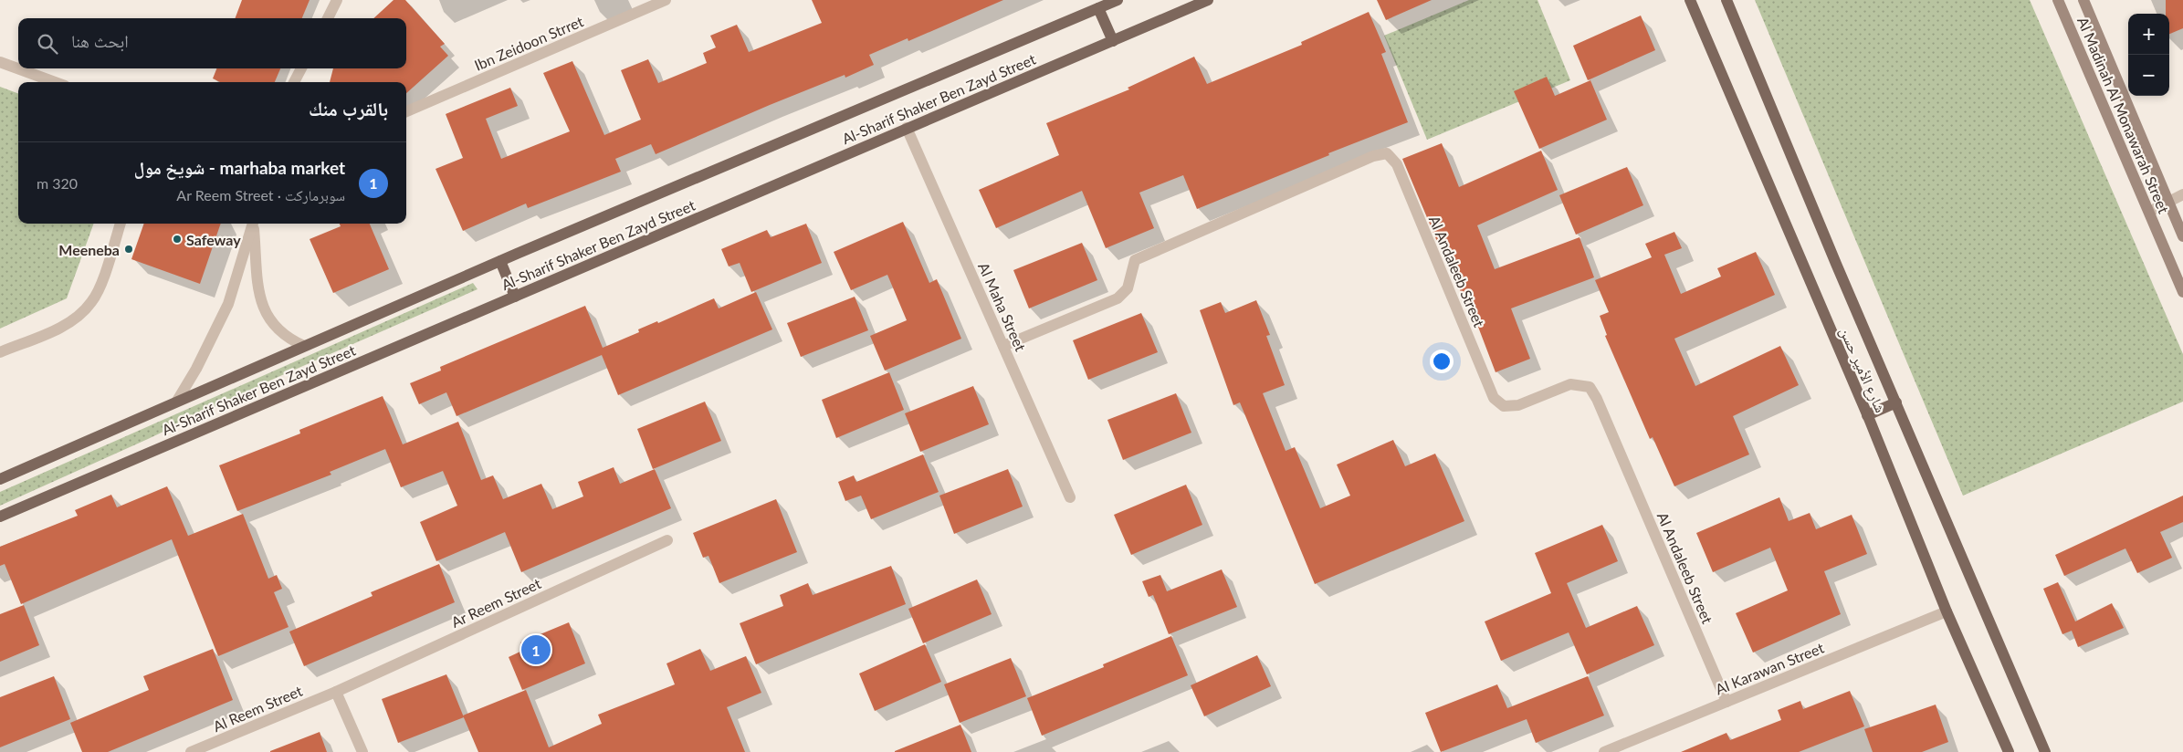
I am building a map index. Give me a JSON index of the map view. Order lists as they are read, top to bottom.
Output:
{
  "streets": {
    "main road": ["Al-Sharif Shaker Ben Zayd Street", "Al Madinah Al Monawarah Street", "شارع الأمير حسن"],
    "street": [
      "Ibn Zeidoon Strret",
      "Al Andaleeb Street",
      "Al Maha Street",
      "Ar Reem Street",
      "Al Karawan Street",
      "Al Reem Street"
    ]
  },
  "crossings": [
    ["Al-Sharif Shaker Ben Zayd Street", "Al Maha Street"],
    ["Al Andaleeb Street", "Al Maha Street"],
    ["Al Andaleeb Street", "Al Karawan Street"],
    ["شارع الأمير حسن", "Al Karawan Street"],
    ["Ar Reem Street", "Al Reem Street"]
  ],
  "places": ["Safeway", "Meeneba"],
  "page": {
    "map_buttons": ["+", "−"],
    "search": "ابحث هنا",
    "heading": "بالقرب منك",
    "list": [
      {
        "mark": "1",
        "name": "marhaba market - شويخ مول",
        "note": "سوبرماركت · Ar Reem Street",
        "value": "320 m"
      }
    ],
    "pins": "1"
  }
}
